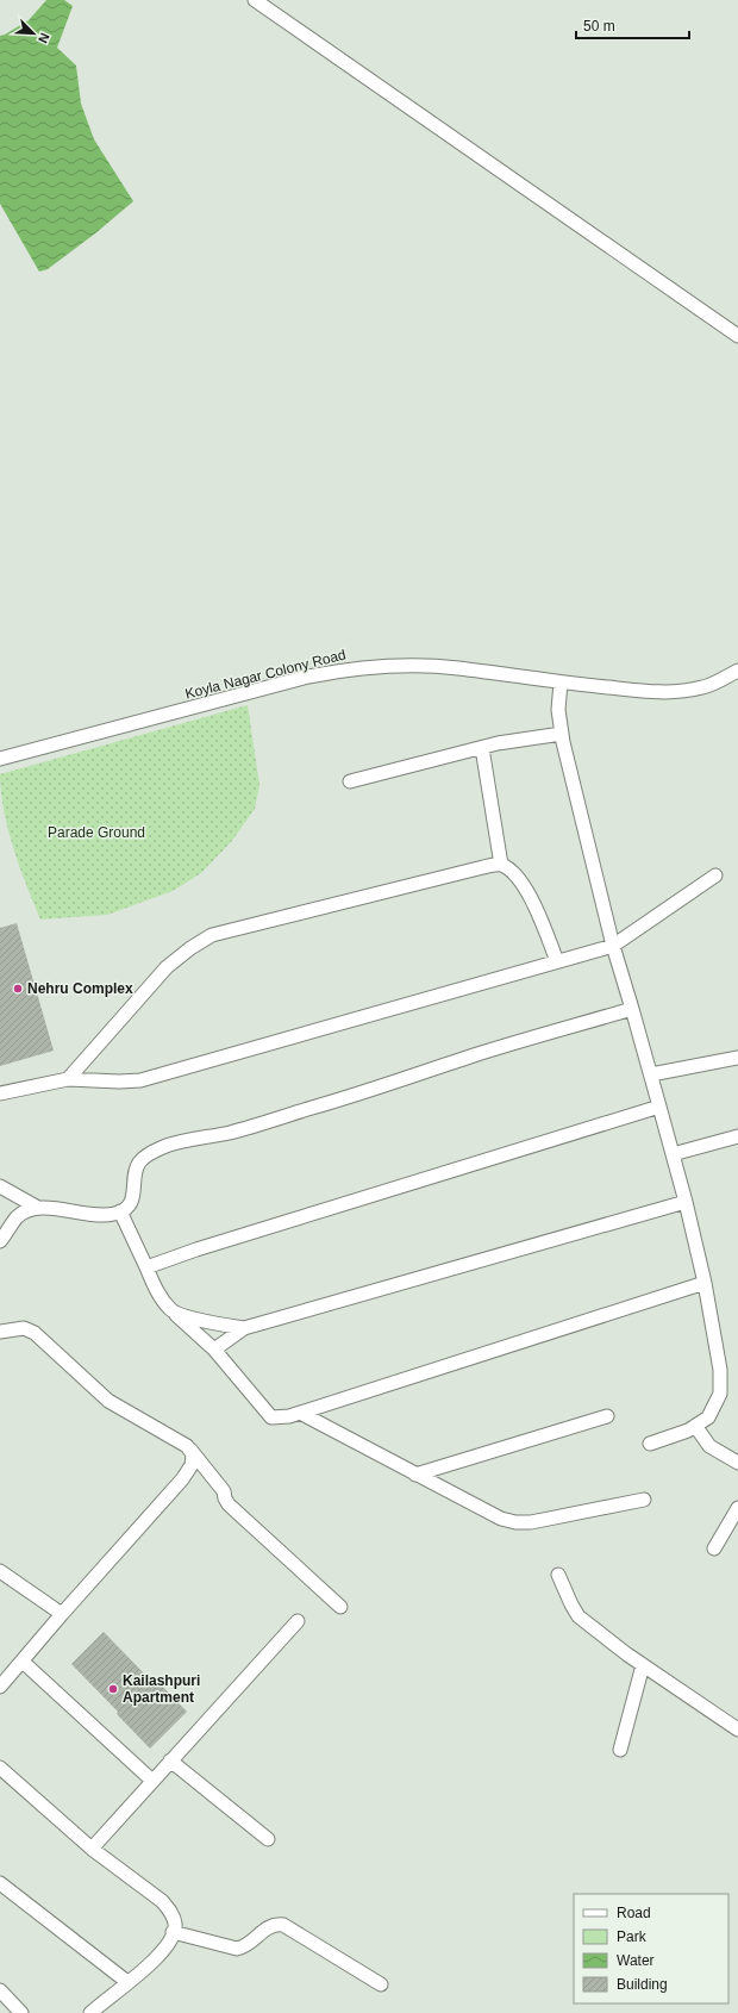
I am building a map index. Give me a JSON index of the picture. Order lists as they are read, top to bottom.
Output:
{
  "streets": {
    "street": ["Koyla Nagar Colony Road"]
  },
  "parks": ["Parade Ground"],
  "places": ["Nehru Complex", "Kailashpuri Apartment"],
  "legend": [
    "Road",
    "Park",
    "Water",
    "Building"
  ],
  "scale_bar": "50 m",
  "north": "bottom right"
}
